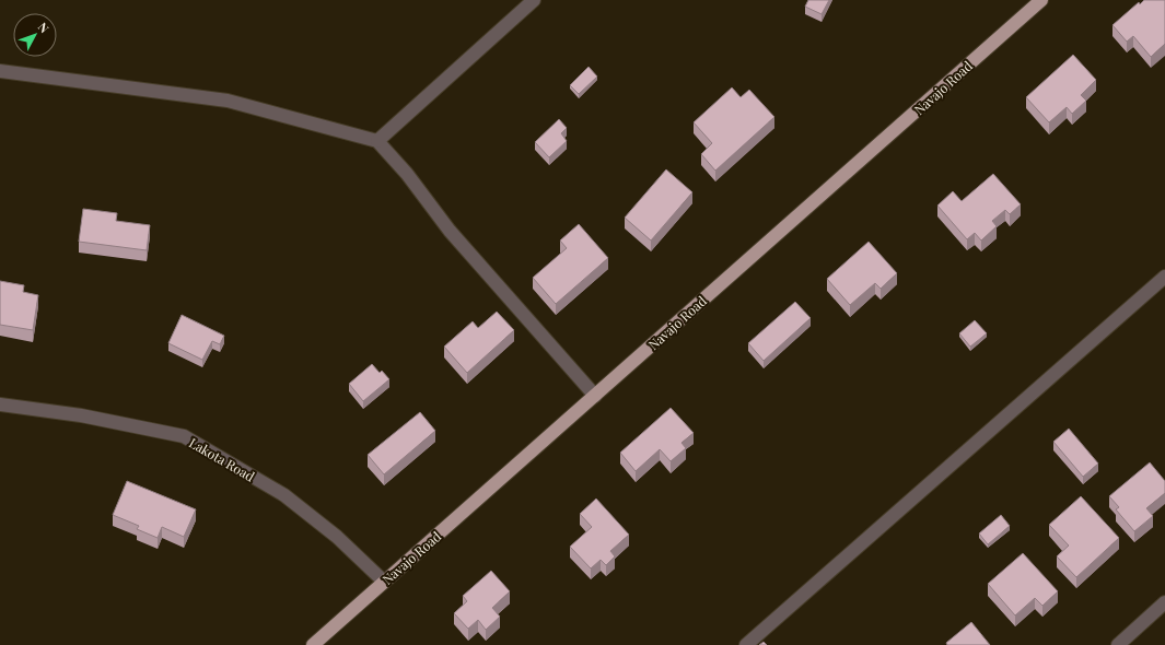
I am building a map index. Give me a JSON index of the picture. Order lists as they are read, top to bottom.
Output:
{
  "streets": {
    "main road": ["Navajo Road"],
    "street": ["Lakota Road"]
  },
  "crossings": [
    ["Navajo Road", "Lakota Road"]
  ],
  "north": "top right"
}
